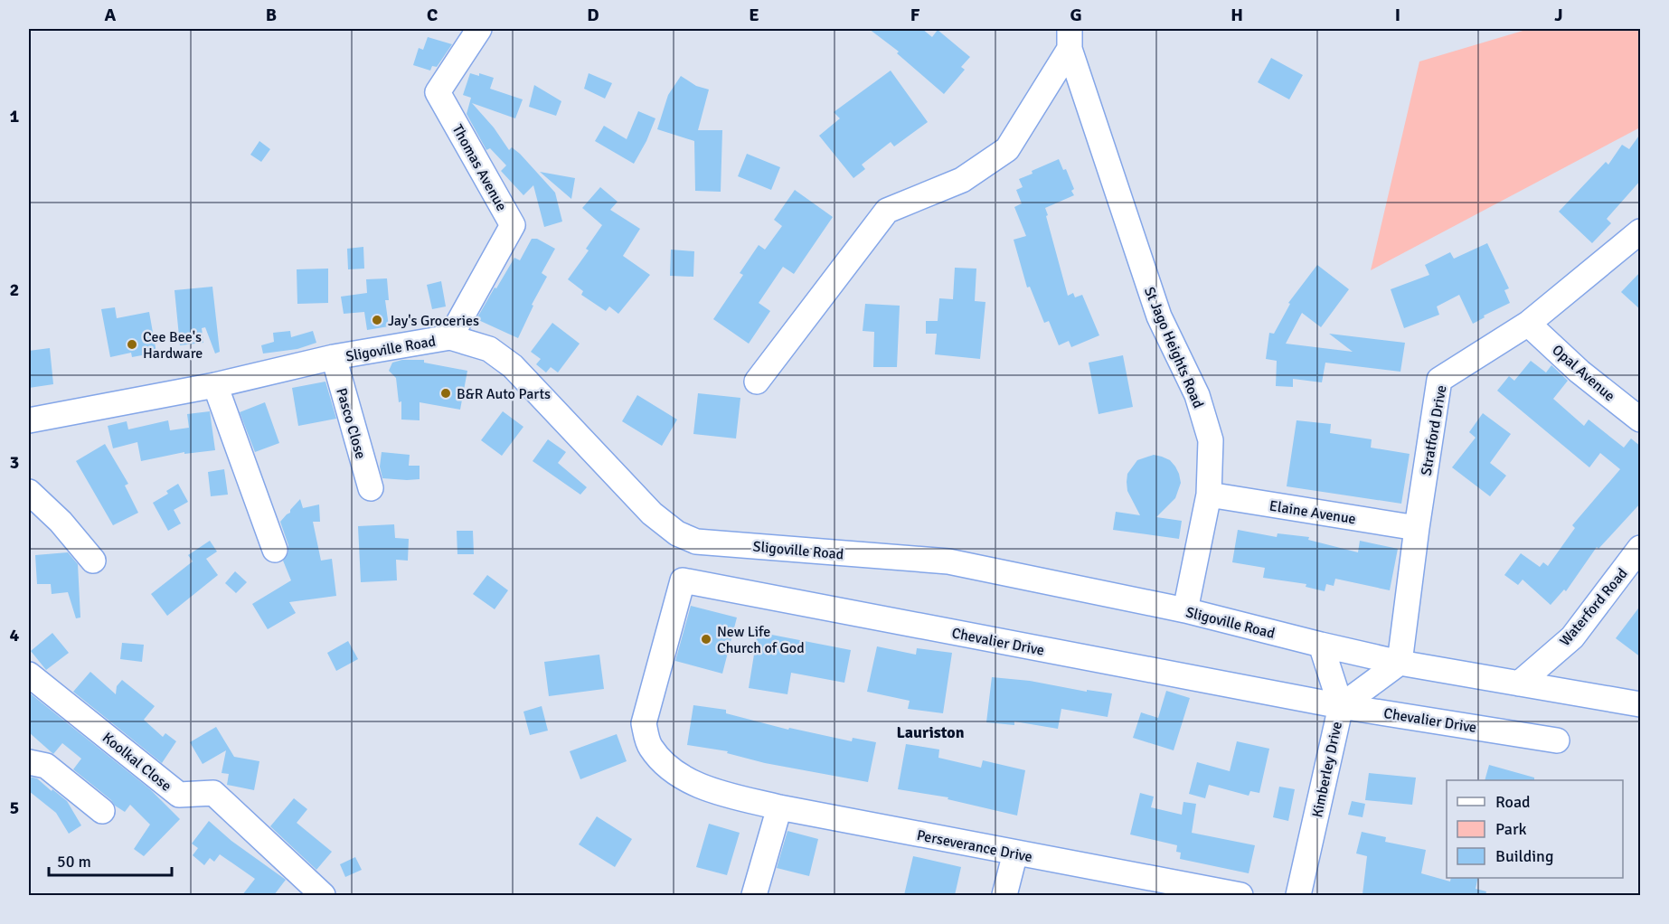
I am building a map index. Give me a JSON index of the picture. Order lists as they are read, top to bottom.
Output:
{
  "streets": {
    "street": [
      "Thomas Avenue",
      "St Jago Heights Road",
      "Sligoville Road",
      "Opal Avenue",
      "Pasco Close",
      "Stratford Drive",
      "Elaine Avenue",
      "Waterford Road",
      "Chevalier Drive",
      "Koolkal Close",
      "Kimberley Drive",
      "Perseverance Drive"
    ]
  },
  "crossings": [
    ["Thomas Avenue", "Sligoville Road"],
    ["St Jago Heights Road", "Sligoville Road"],
    ["St Jago Heights Road", "Elaine Avenue"],
    ["Sligoville Road", "Pasco Close"],
    ["Sligoville Road", "Stratford Drive"],
    ["Sligoville Road", "Waterford Road"],
    ["Sligoville Road", "Kimberley Drive"],
    ["Opal Avenue", "Stratford Drive"],
    ["Stratford Drive", "Elaine Avenue"],
    ["Chevalier Drive", "Kimberley Drive"],
    ["Chevalier Drive", "Perseverance Drive"]
  ],
  "districts": ["Lauriston"],
  "places": [
    "Jay's Groceries",
    "Cee Bee's Hardware",
    "B&R Auto Parts",
    "New Life Church of God"
  ],
  "legend": ["Road", "Park", "Building"],
  "scale_bar": "50 m",
  "grid": {
    "columns": [
      "A",
      "B",
      "C",
      "D",
      "E",
      "F",
      "G",
      "H",
      "I",
      "J"
    ],
    "rows": [
      "1",
      "2",
      "3",
      "4",
      "5"
    ]
  }
}
